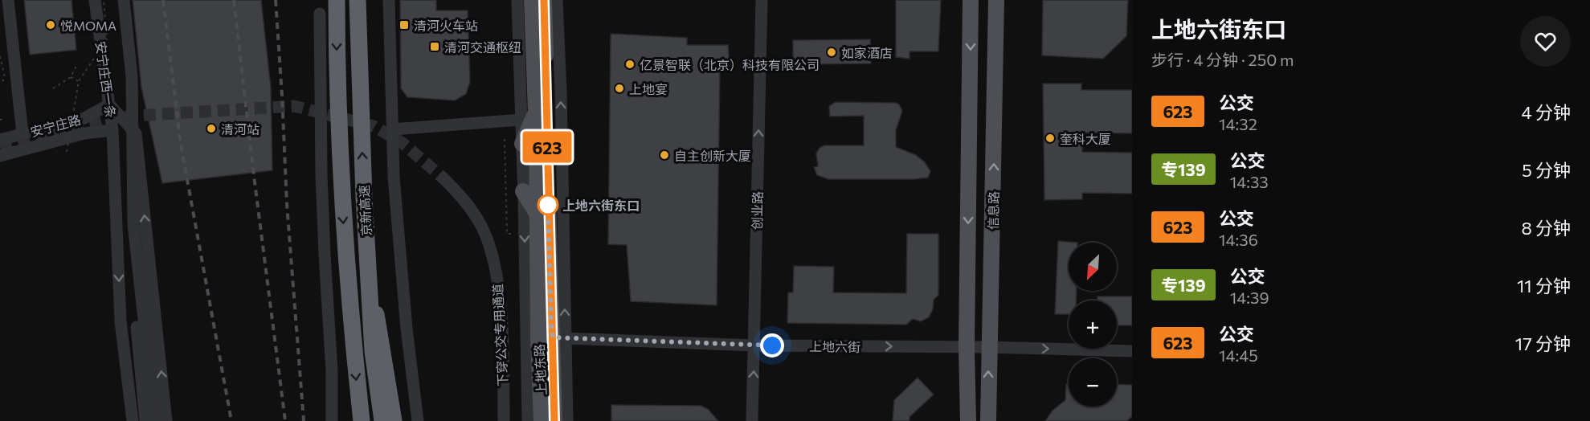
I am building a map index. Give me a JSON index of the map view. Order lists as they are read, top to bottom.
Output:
{
  "streets": {
    "highway": ["京新高速"],
    "main road": ["信息路", "上地东路"],
    "street": [
      "安宁庄西一条",
      "安宁庄路",
      "创业路",
      "下穿公交专用通道",
      "上地六街"
    ]
  },
  "crossings": [
    ["安宁庄西一条", "安宁庄路"],
    ["创业路", "上地六街"],
    ["信息路", "上地六街"],
    ["上地六街", "上地东路"]
  ],
  "one_way": ["创业路", "上地六街"],
  "places": {
    "other": [
      "悦MOMA",
      "如家酒店",
      "亿景智联（北京）科技有限公司",
      "上地宴",
      "清河站",
      "奎科大厦",
      "自主创新大厦",
      "上地六街东口"
    ],
    "transit": ["清河火车站", "清河交通枢纽"]
  },
  "lines": ["bus line 623"],
  "north": "bottom left",
  "page": {
    "on_map": "623",
    "heading": ["上地六街东口", "步行 · 4 分钟 · 250 m"],
    "list": [
      {
        "mark": "623",
        "name": "公交",
        "note": "14:32",
        "value": "4 分钟"
      },
      {
        "mark": "专139",
        "name": "公交",
        "note": "14:33",
        "value": "5 分钟"
      },
      {
        "mark": "623",
        "name": "公交",
        "note": "14:36",
        "value": "8 分钟"
      },
      {
        "mark": "专139",
        "name": "公交",
        "note": "14:39",
        "value": "11 分钟"
      },
      {
        "mark": "623",
        "name": "公交",
        "note": "14:45",
        "value": "17 分钟"
      }
    ],
    "map_buttons": ["+", "−"]
  }
}
